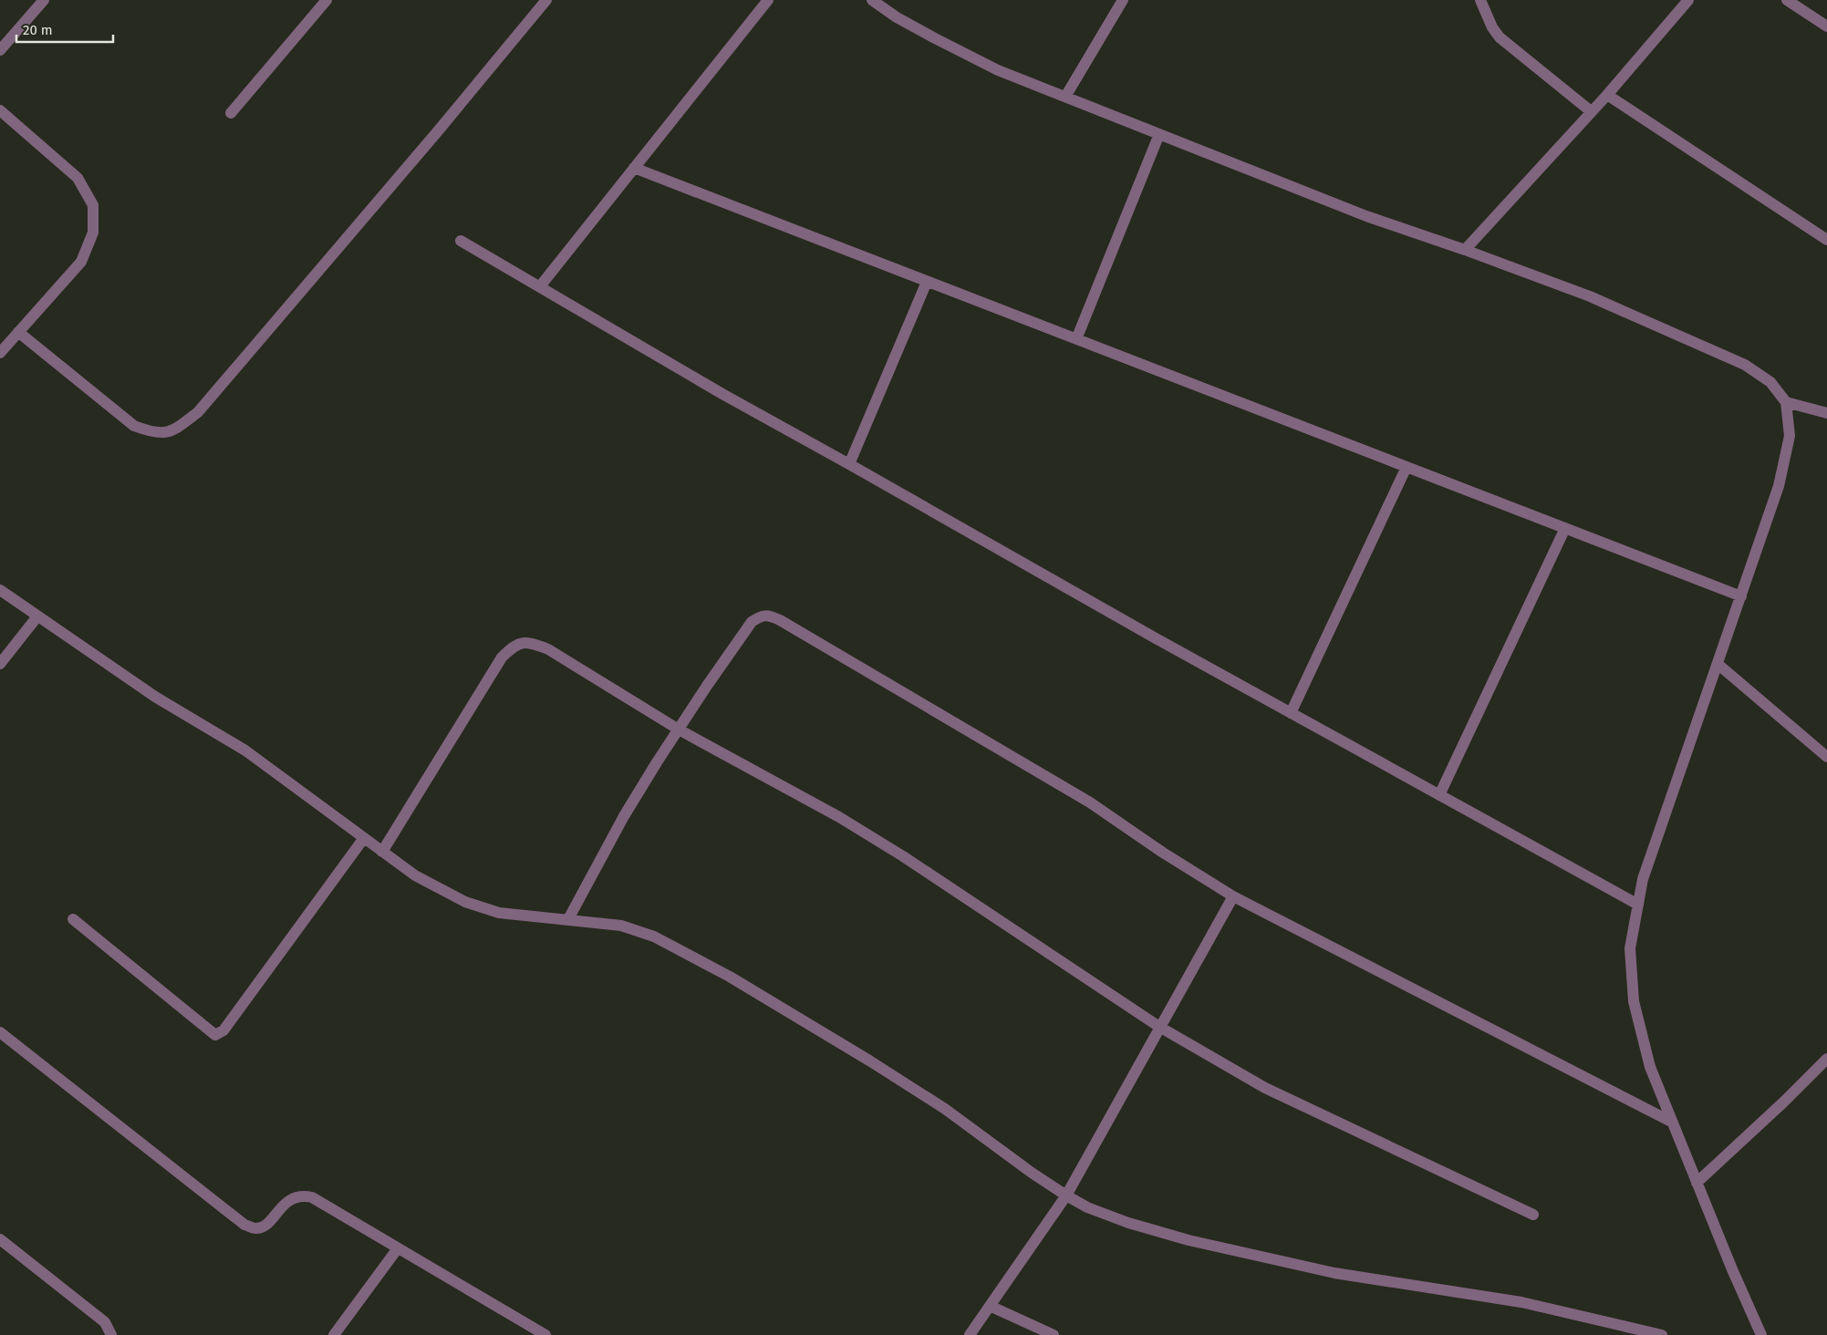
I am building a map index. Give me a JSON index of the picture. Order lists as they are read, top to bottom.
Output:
{
  "scale_bar": "20 m"
}
